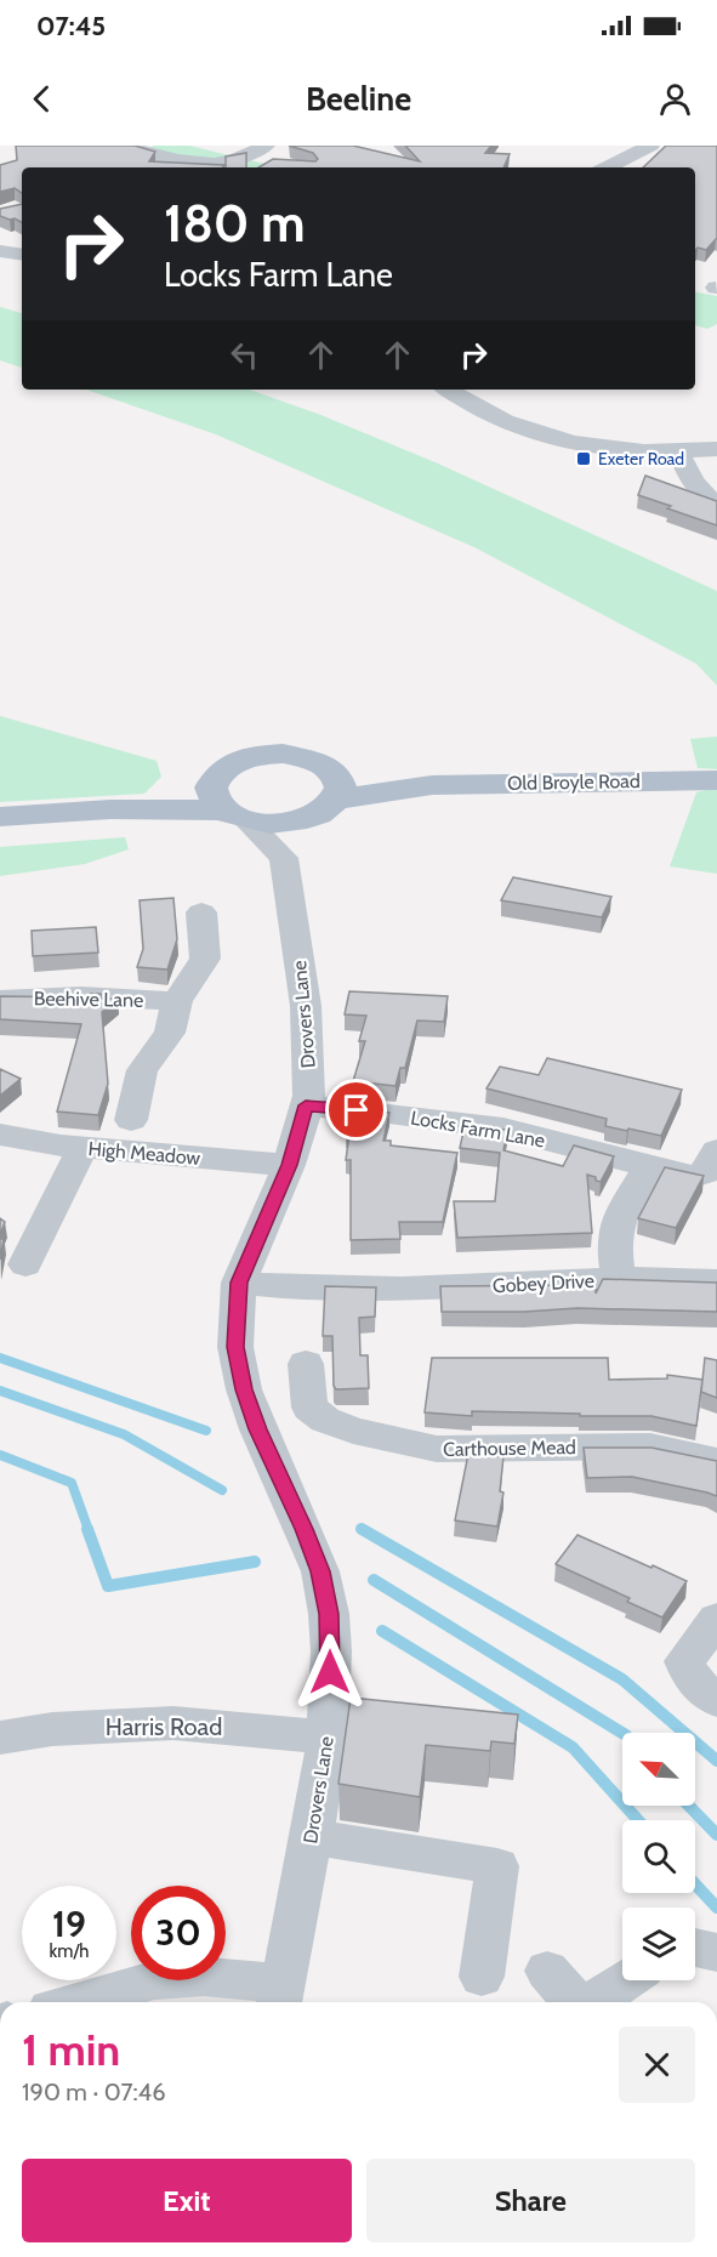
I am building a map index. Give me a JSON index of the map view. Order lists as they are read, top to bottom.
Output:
{
  "streets": {
    "main road": ["Old Broyle Road"],
    "street": [
      "Beehive Lane",
      "Drovers Lane",
      "Locks Farm Lane",
      "High Meadow",
      "Gobey Drive",
      "Carthouse Mead",
      "Harris Road"
    ]
  },
  "crossings": [
    ["Drovers Lane", "Locks Farm Lane"],
    ["Drovers Lane", "High Meadow"],
    ["Drovers Lane", "Gobey Drive"],
    ["Drovers Lane", "Harris Road"]
  ],
  "places": {
    "transit": ["Exeter Road"]
  },
  "north": "top left",
  "page": {
    "status": "07:45",
    "header": "Beeline",
    "turn": ["180 m", "Locks Farm Lane"],
    "speed": "19 km/h",
    "limit": "30",
    "heading": ["1 min", "190 m · 07:46"],
    "buttons": ["Exit", "Share"]
  }
}
